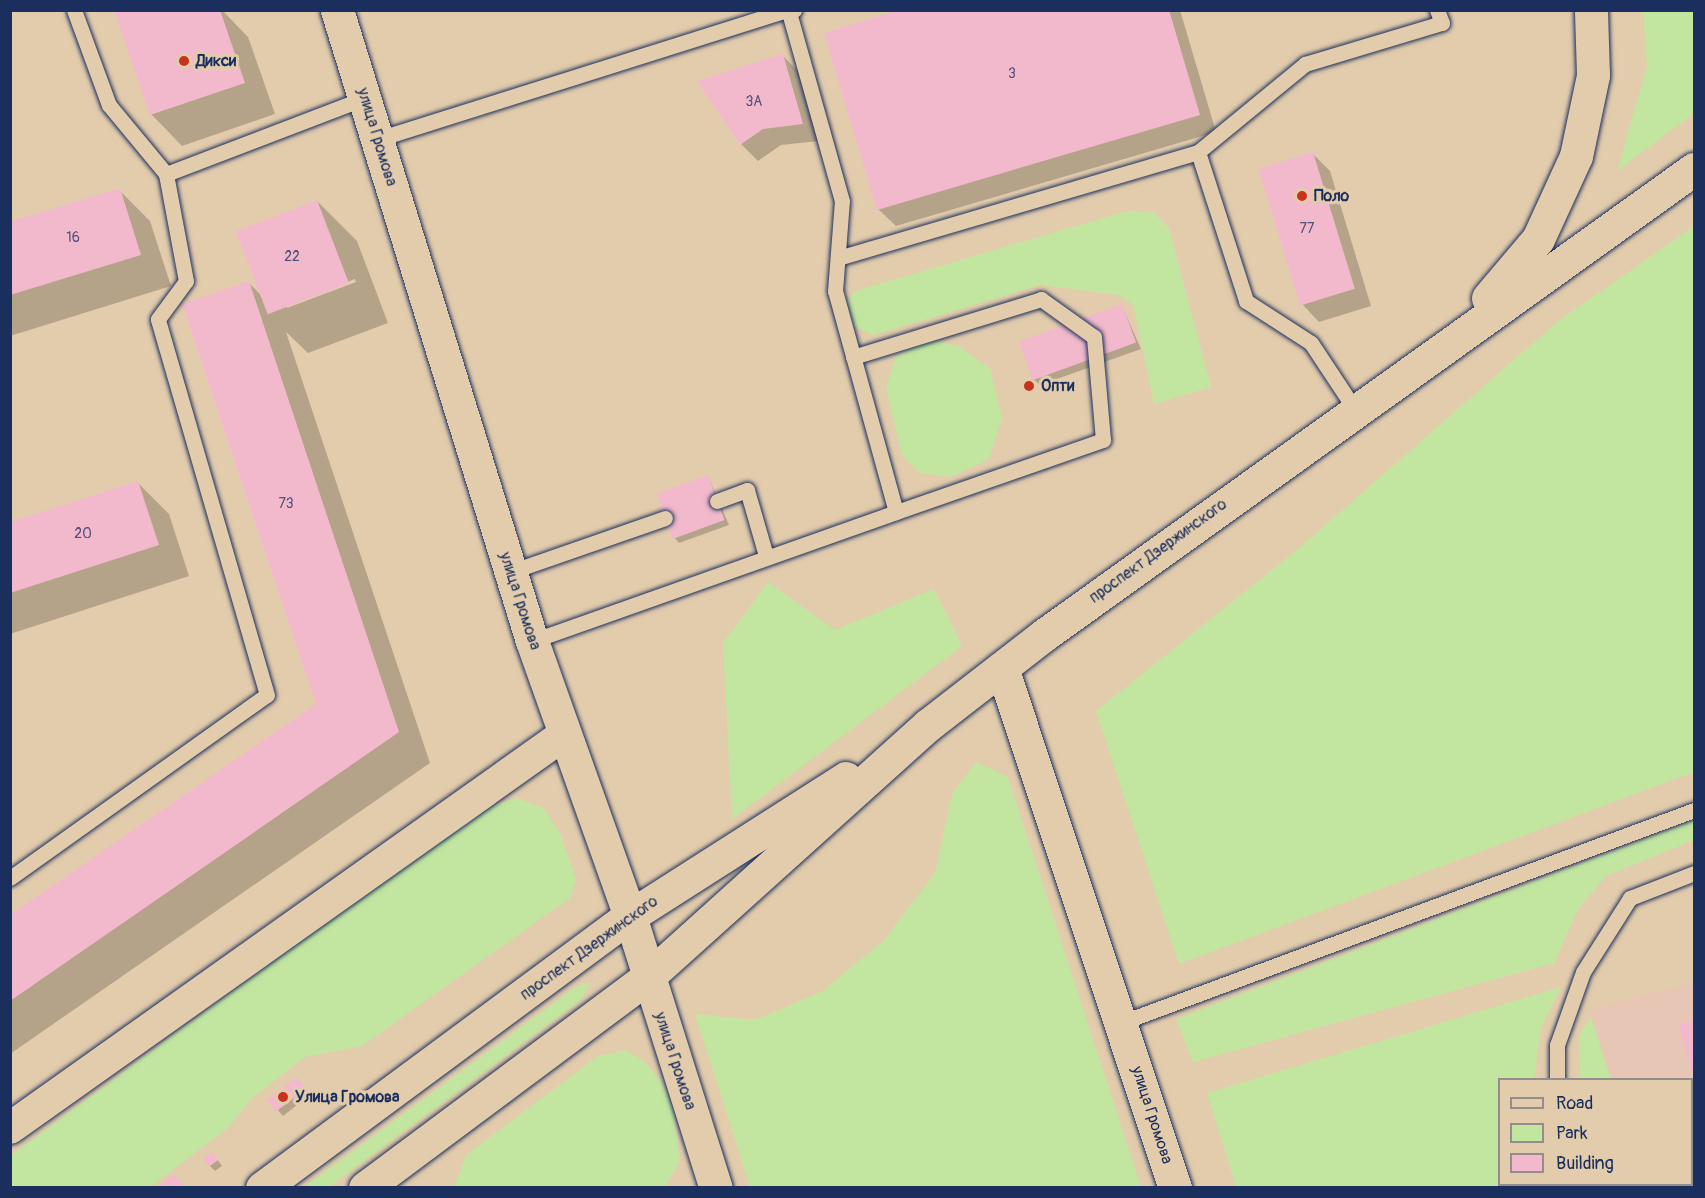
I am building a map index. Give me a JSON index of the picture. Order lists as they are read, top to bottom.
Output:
{
  "streets": {
    "main road": ["улица Громова", "проспект Дзержинского"]
  },
  "crossings": [
    ["улица Громова", "проспект Дзержинского"]
  ],
  "places": [
    "Дикси",
    "Поло",
    "Опти",
    "Улица Громова"
  ],
  "house_numbers": [
    "3",
    "3А",
    "77",
    "16",
    "22",
    "73",
    "20"
  ],
  "legend": ["Road", "Park", "Building"]
}
